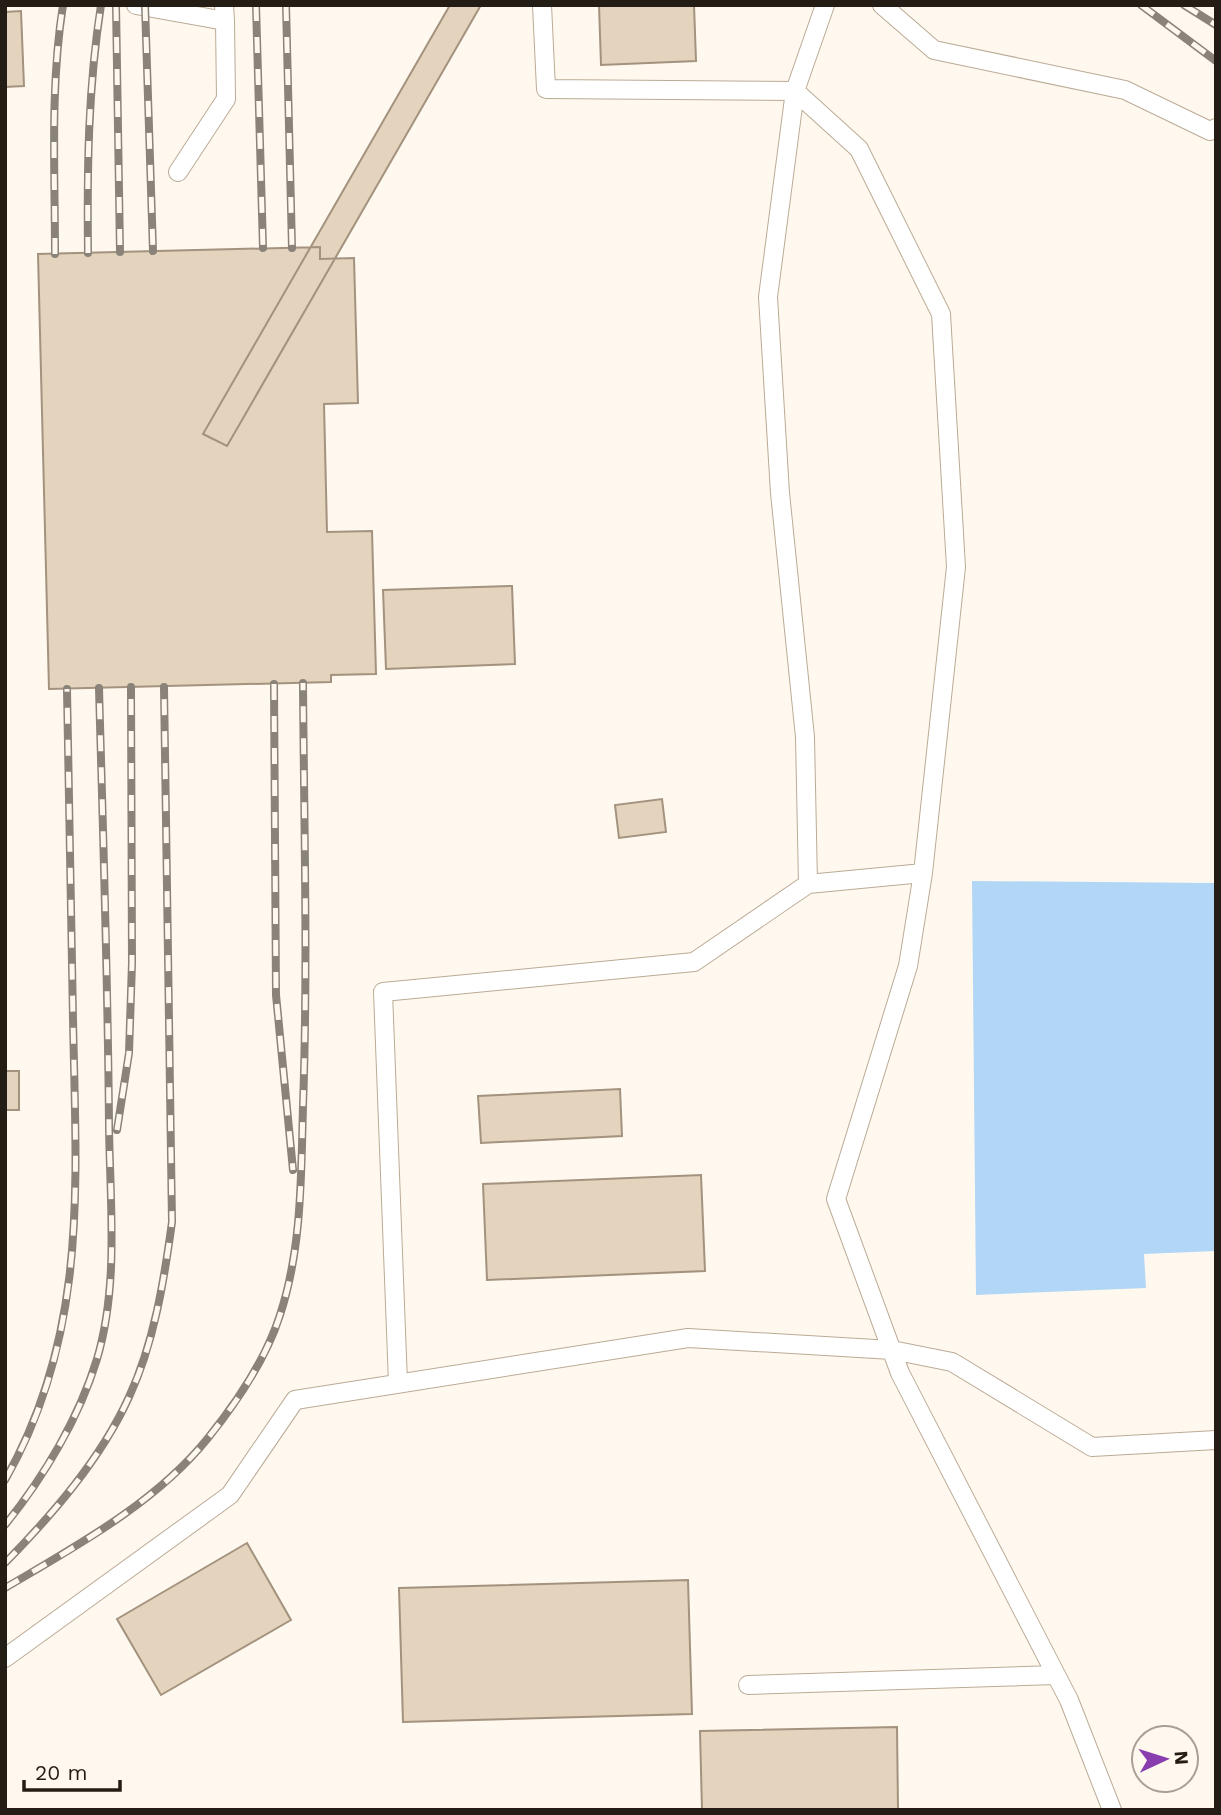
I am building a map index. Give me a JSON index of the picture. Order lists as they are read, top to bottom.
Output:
{
  "scale_bar": "20 m",
  "north": "right"
}
